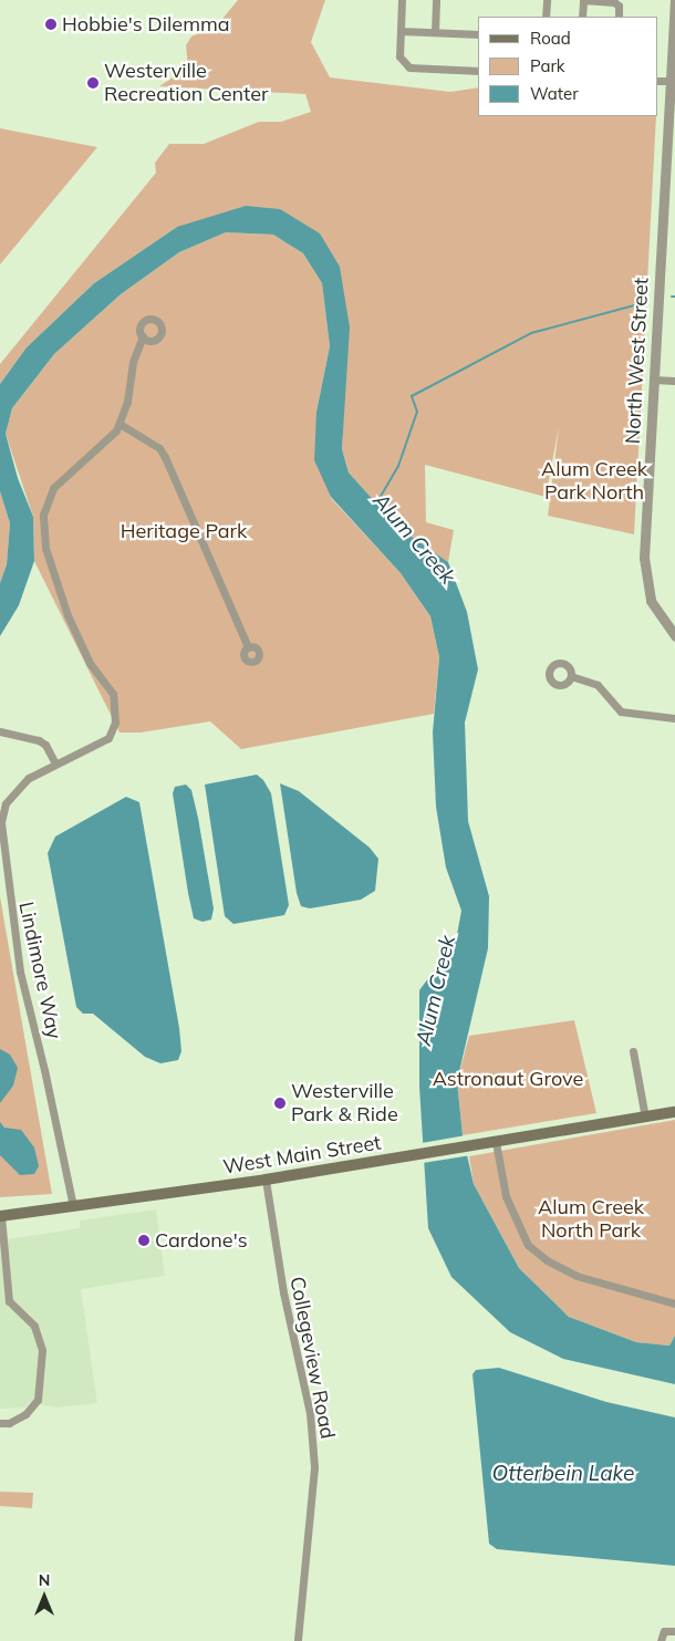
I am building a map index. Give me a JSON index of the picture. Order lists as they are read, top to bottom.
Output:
{
  "streets": {
    "main road": ["West Main Street"],
    "street": ["North West Street", "Lindimore Way", "Collegeview Road"]
  },
  "crossings": [
    ["Lindimore Way", "West Main Street"],
    ["West Main Street", "Collegeview Road"]
  ],
  "water": ["Alum Creek", "Otterbein Lake"],
  "parks": [
    "Alum Creek Park North",
    "Heritage Park",
    "Astronaut Grove",
    "Alum Creek North Park"
  ],
  "places": [
    "Hobbie's Dilemma",
    "Westerville Recreation Center",
    "Westerville Park & Ride",
    "Cardone's"
  ],
  "legend": ["Road", "Park", "Water"],
  "north": "top"
}
